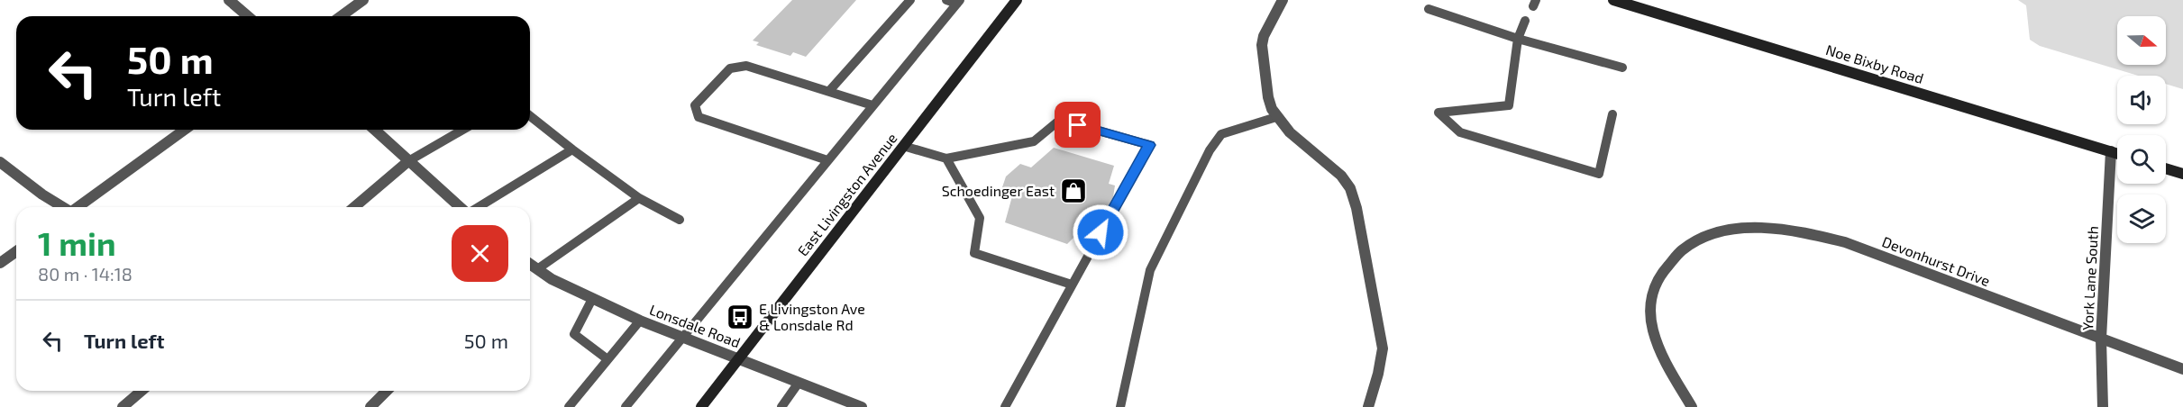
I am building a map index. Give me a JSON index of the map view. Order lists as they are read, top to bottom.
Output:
{
  "streets": {
    "main road": ["Noe Bixby Road", "East Livingston Avenue"],
    "street": ["Devonhurst Drive", "York Lane South", "Lonsdale Road"]
  },
  "crossings": [
    ["Noe Bixby Road", "York Lane South"],
    ["East Livingston Avenue", "Lonsdale Road"],
    ["Devonhurst Drive", "York Lane South"]
  ],
  "places": {
    "shop": ["Schoedinger East"],
    "bus stop": ["E Livingston Ave & Lonsdale Rd"]
  },
  "north": "right",
  "page": {
    "turn": ["50 m", "Turn left"],
    "heading": ["1 min", "80 m · 14:18"],
    "list": [
      {
        "name": "Turn left",
        "value": "50 m"
      }
    ]
  }
}
